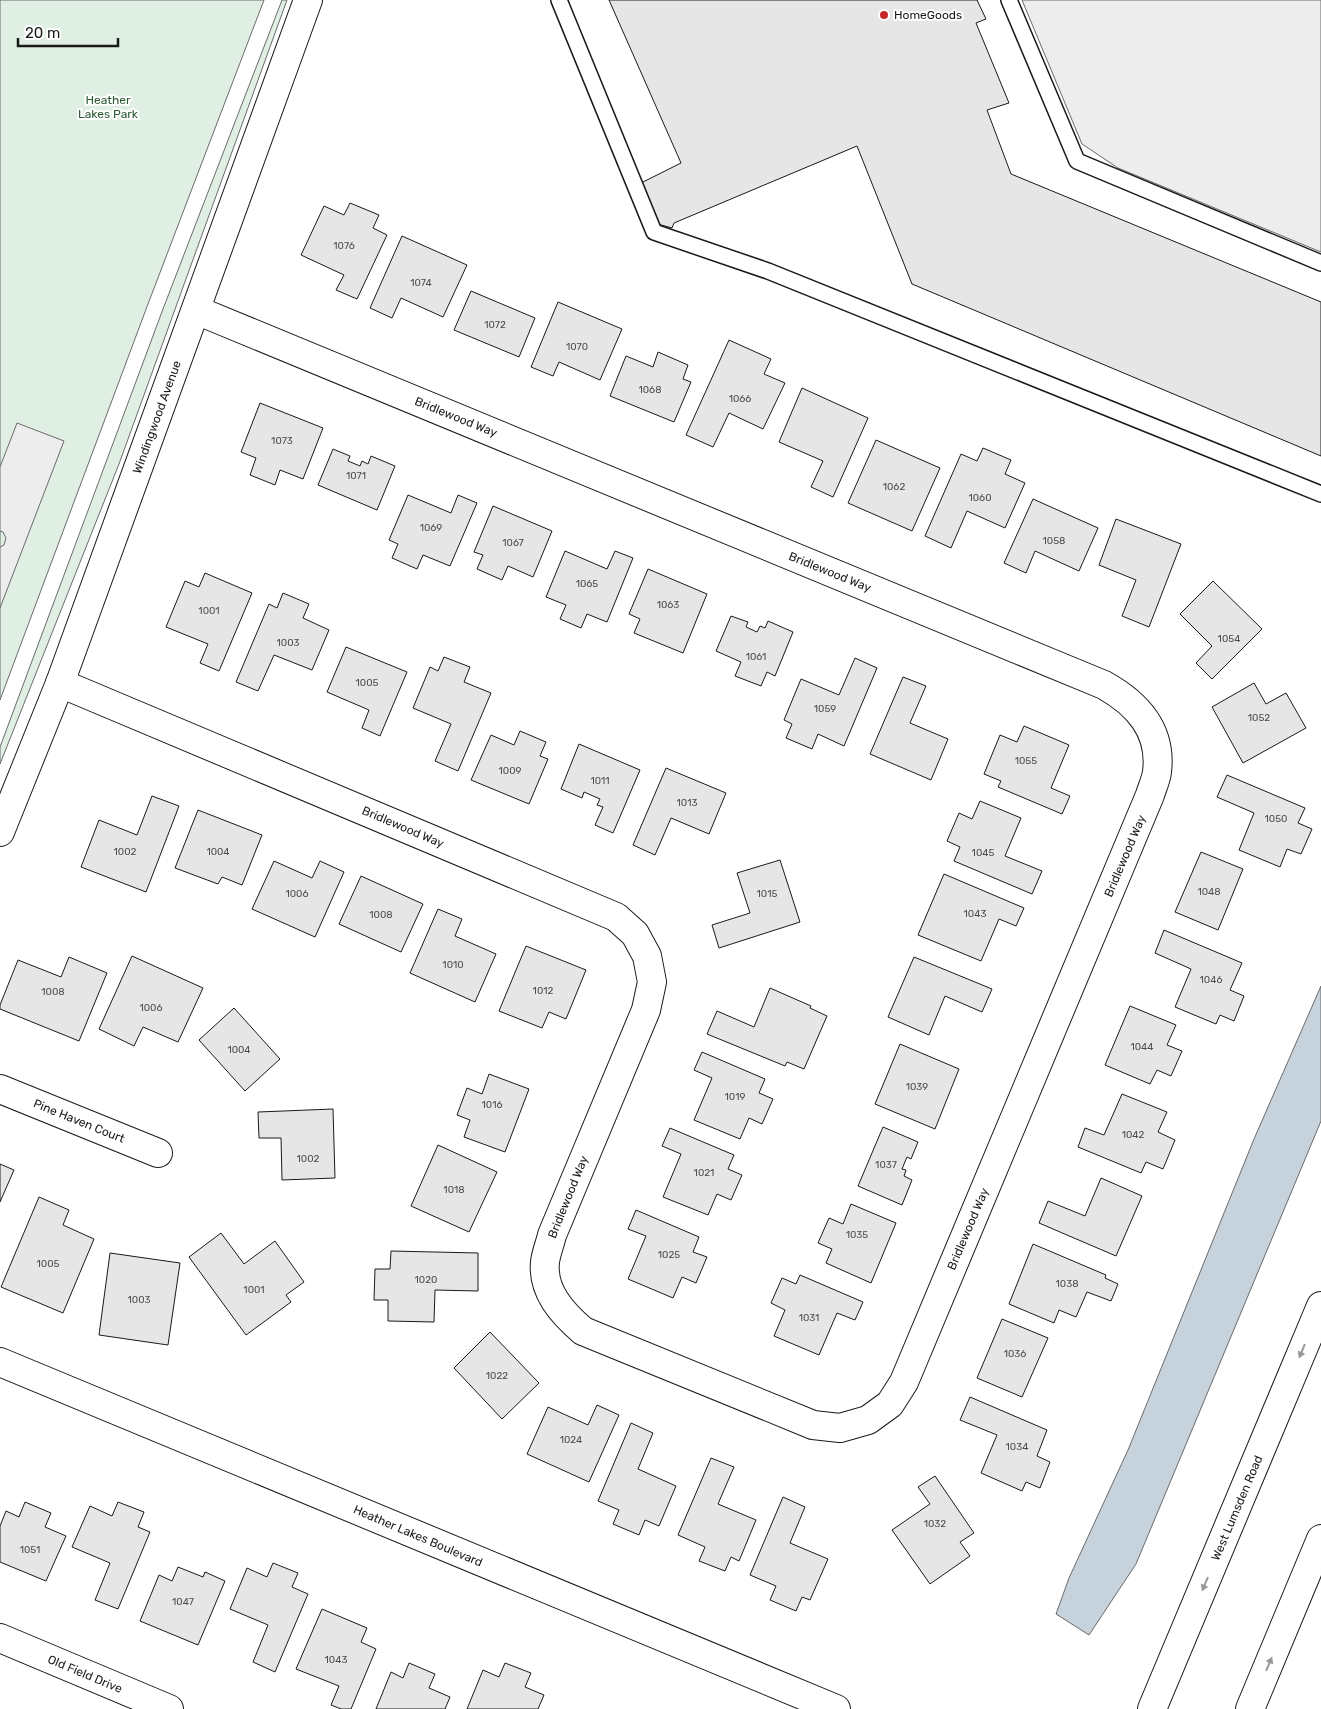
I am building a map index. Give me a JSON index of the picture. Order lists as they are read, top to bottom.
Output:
{
  "streets": {
    "street": [
      "Windingwood Avenue",
      "Bridlewood Way",
      "Pine Haven Court",
      "West Lumsden Road",
      "Heather Lakes Boulevard",
      "Old Field Drive"
    ]
  },
  "crossings": [
    ["Windingwood Avenue", "Bridlewood Way"]
  ],
  "parks": ["Heather Lakes Park"],
  "places": ["HomeGoods"],
  "house_numbers": [
    "1076",
    "1074",
    "1072",
    "1070",
    "1068",
    "1066",
    "1073",
    "1071",
    "1062",
    "1060",
    "1069",
    "1058",
    "1067",
    "1065",
    "1063",
    "1001",
    "1054",
    "1003",
    "1061",
    "1005",
    "1059",
    "1052",
    "1055",
    "1009",
    "1011",
    "1013",
    "1050",
    "1002",
    "1004",
    "1045",
    "1048",
    "1006",
    "1015",
    "1043",
    "1008",
    "1010",
    "1046",
    "1012",
    "1008",
    "1006",
    "1044",
    "1004",
    "1039",
    "1019",
    "1016",
    "1042",
    "1002",
    "1037",
    "1021",
    "1018",
    "1035",
    "1025",
    "1005",
    "1020",
    "1038",
    "1001",
    "1003",
    "1031",
    "1036",
    "1022",
    "1024",
    "1034",
    "1032",
    "1051",
    "1047",
    "1043"
  ],
  "scale_bar": "20 m"
}
